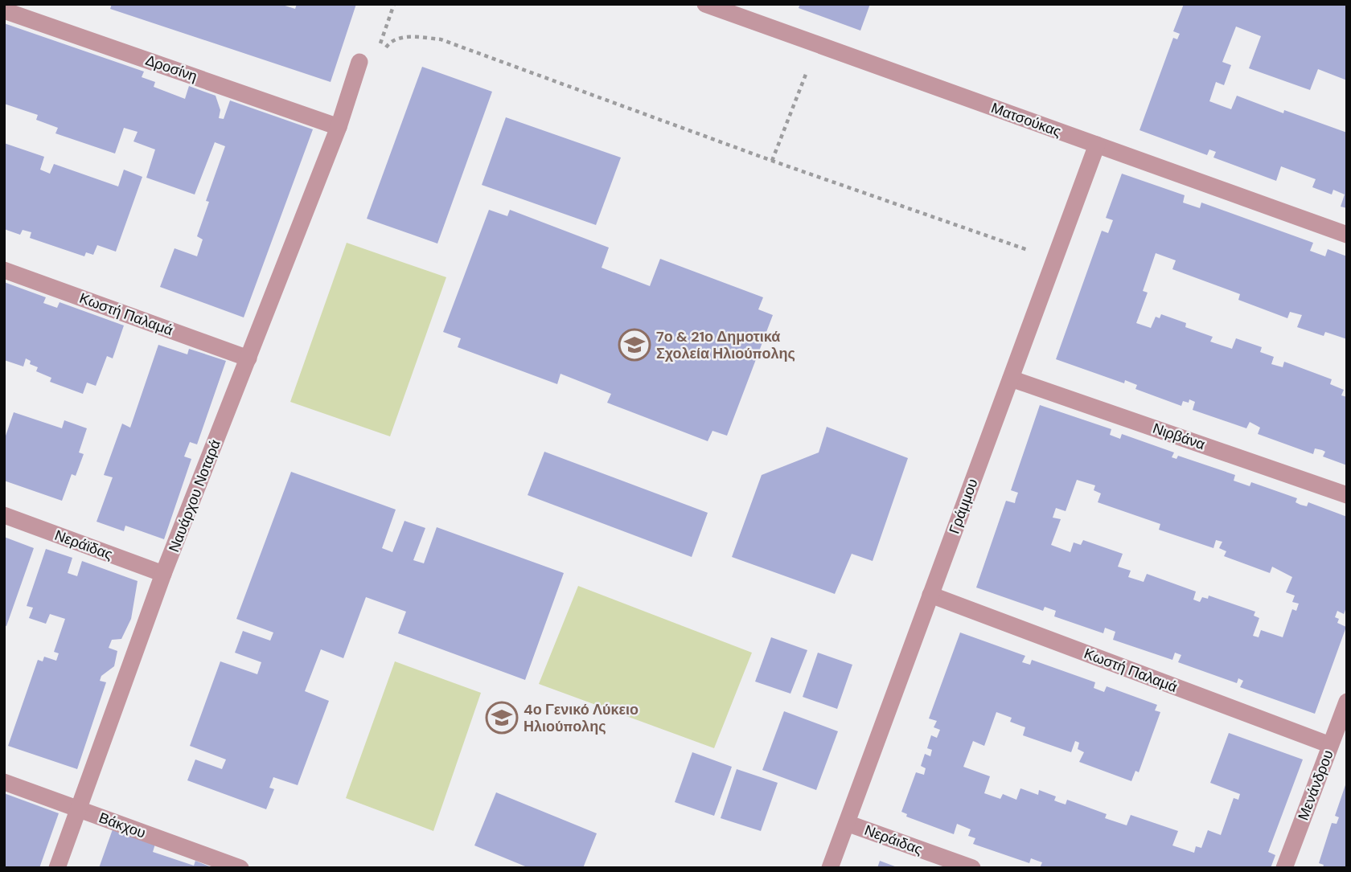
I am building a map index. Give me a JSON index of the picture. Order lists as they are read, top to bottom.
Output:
{
  "streets": {
    "street": [
      "Δροσίνη",
      "Ματσούκας",
      "Κωστή Παλαμά",
      "Νιρβάνα",
      "Ναυάρχου Νοταρά",
      "Γράμμου",
      "Νεράϊδας",
      "Μενάνδρου",
      "Βάκχου",
      "Νεράιδας"
    ]
  },
  "crossings": [
    ["Δροσίνη", "Ναυάρχου Νοταρά"],
    ["Ματσούκας", "Γράμμου"],
    ["Κωστή Παλαμά", "Ναυάρχου Νοταρά"],
    ["Κωστή Παλαμά", "Γράμμου"],
    ["Κωστή Παλαμά", "Μενάνδρου"],
    ["Νιρβάνα", "Γράμμου"],
    ["Ναυάρχου Νοταρά", "Νεράϊδας"],
    ["Ναυάρχου Νοταρά", "Βάκχου"],
    ["Γράμμου", "Νεράιδας"]
  ],
  "places": {
    "school or university": ["7ο & 21ο Δημοτικά Σχολεία Ηλιούπολης", "4ο Γενικό Λύκειο Ηλιούπολης"]
  }
}
